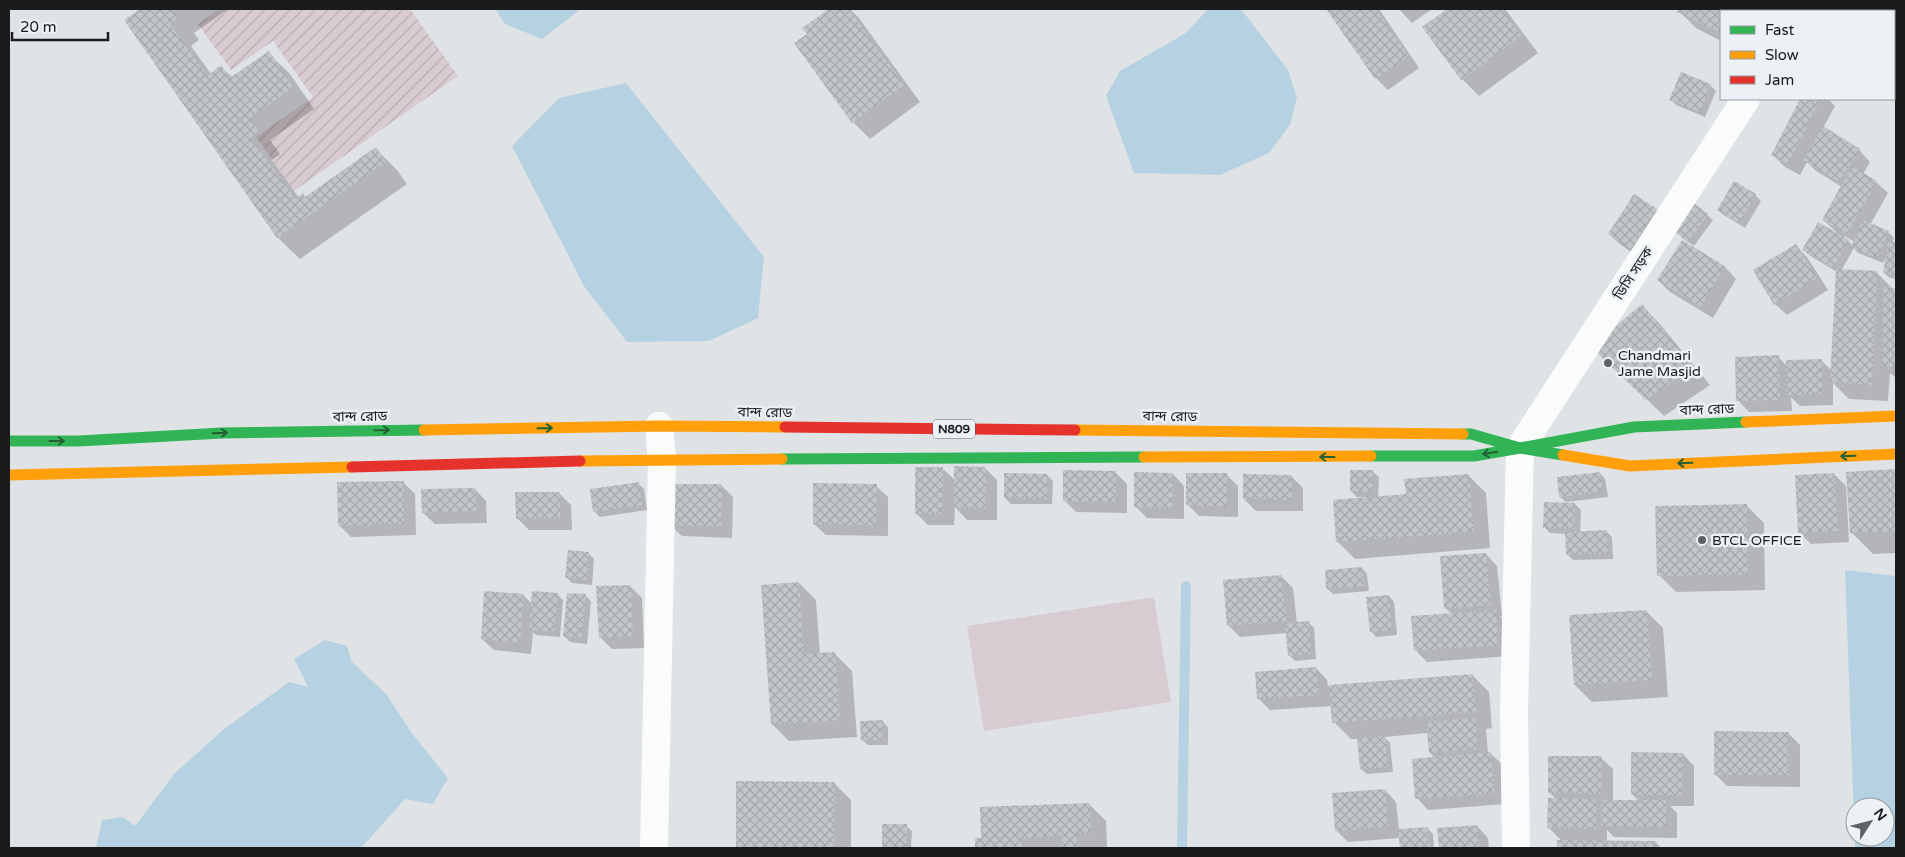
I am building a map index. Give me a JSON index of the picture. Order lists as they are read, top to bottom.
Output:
{
  "streets": {
    "highway": ["বান্দ রোড", "N809"],
    "street": ["ডিসি সড়ক"]
  },
  "crossings": [
    ["ডিসি সড়ক", "বান্দ রোড"]
  ],
  "places": ["Chandmari Jame Masjid", "BTCL OFFICE"],
  "legend": ["Fast", "Slow", "Jam"],
  "scale_bar": "20 m",
  "north": "top right"
}
